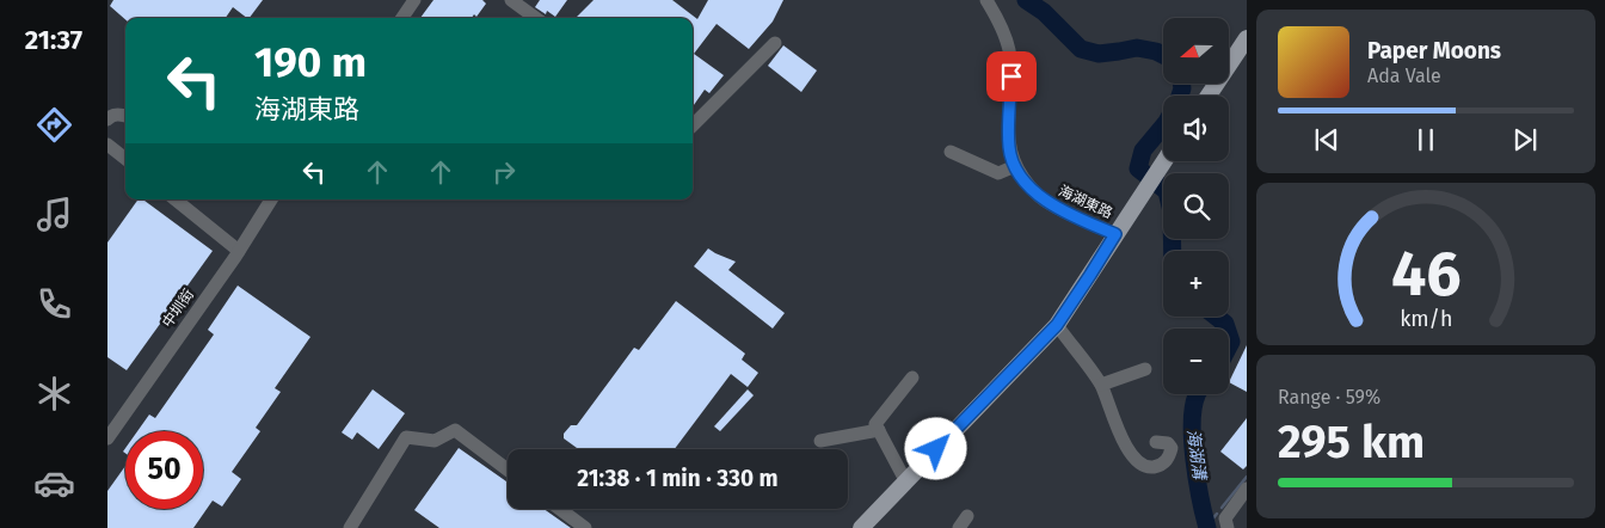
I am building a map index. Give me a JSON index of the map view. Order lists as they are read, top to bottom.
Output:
{
  "streets": {
    "street": ["海湖東路", "中圳街"]
  },
  "water": ["海湖溝"],
  "north": "left",
  "page": {
    "tabs": "21:37",
    "map_buttons": ["+", "−"],
    "turn": ["190 m", "海湖東路"],
    "song": ["Paper Moons", "Ada Vale"],
    "tile": ["Range · 59%", "295 km"],
    "limit": "50",
    "trip": "21:38 · 1 min · 330 m",
    "gauge": ["46", "km/h"]
  }
}
